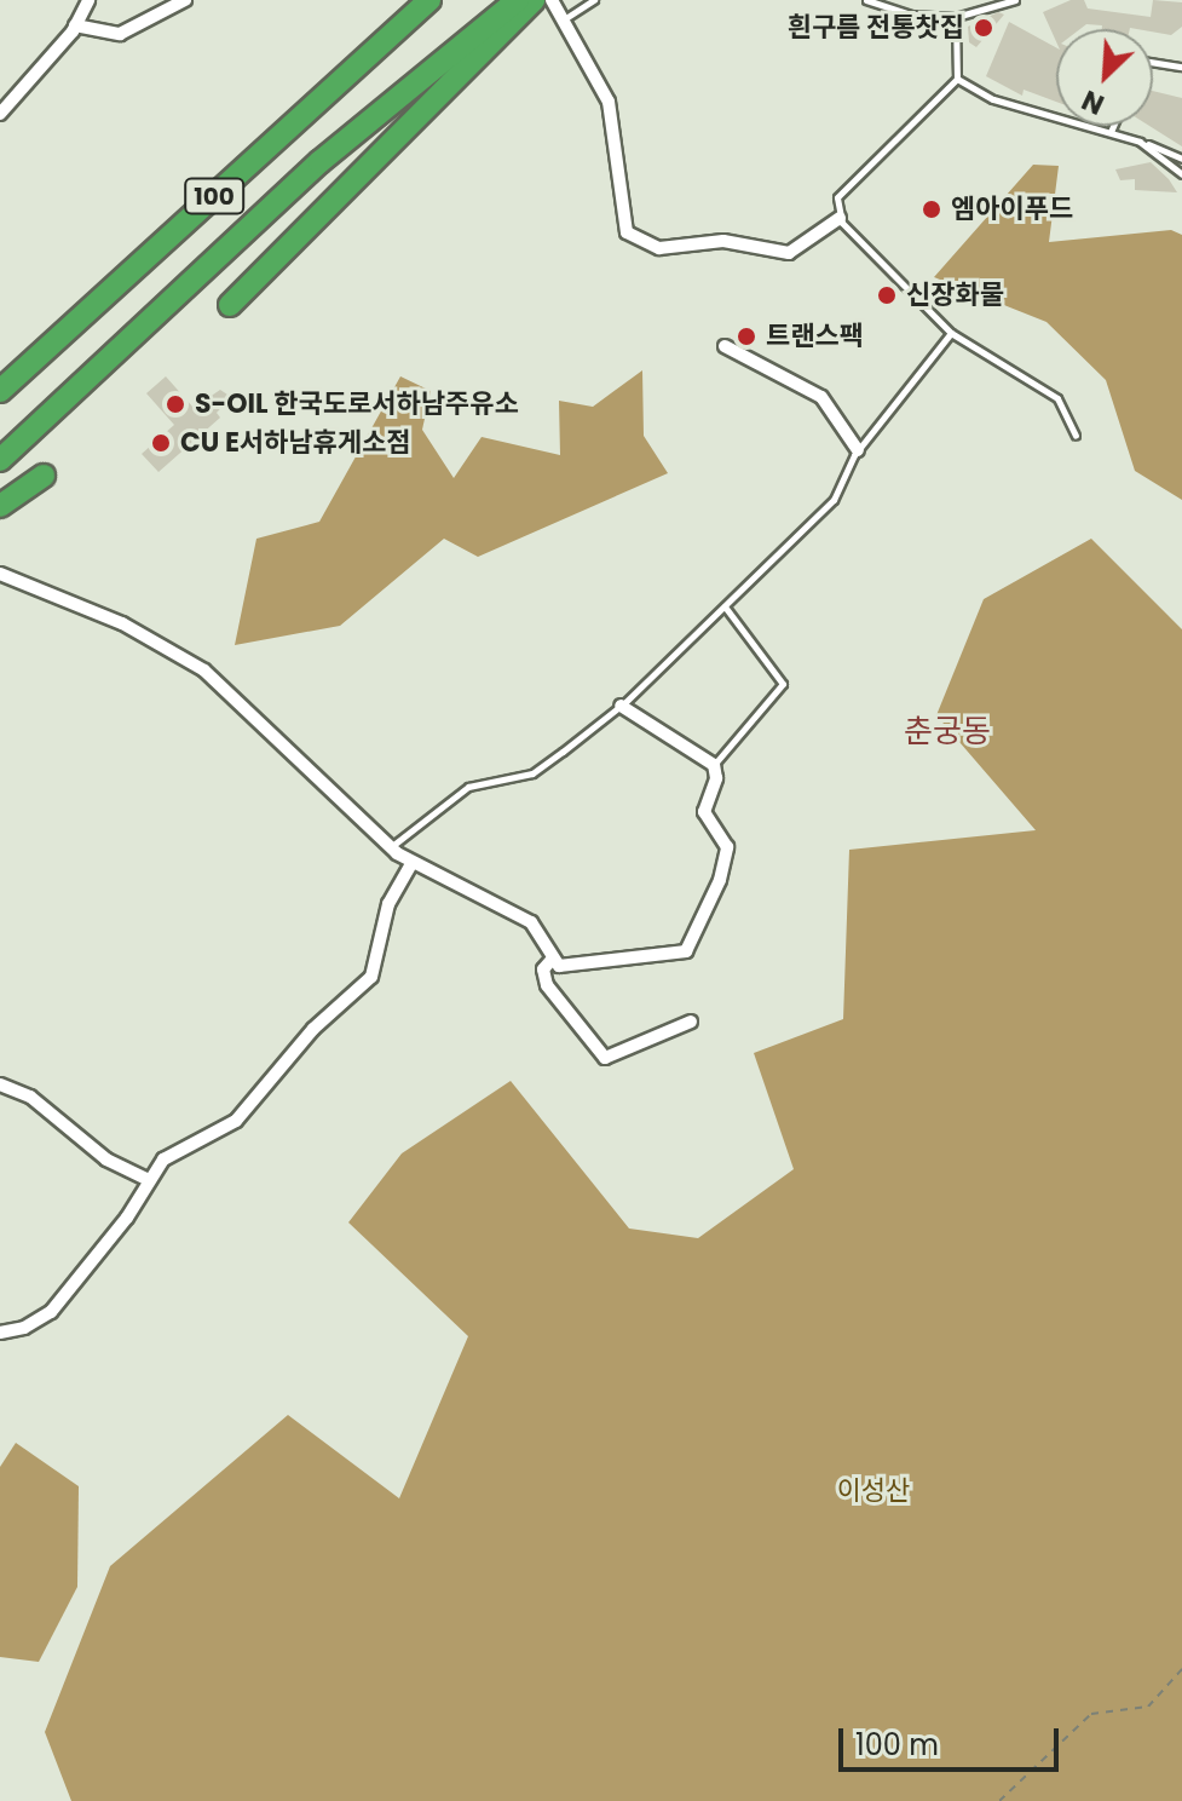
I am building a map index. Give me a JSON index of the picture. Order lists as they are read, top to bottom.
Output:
{
  "streets": {
    "highway": ["100"]
  },
  "districts": ["춘궁동"],
  "parks": ["이성산"],
  "places": [
    "흰구름 전통찻집",
    "엠아이푸드",
    "신장화물",
    "트랜스팩",
    "S-OIL 한국도로서하남주유소",
    "CU E서하남휴게소점"
  ],
  "scale_bar": "100 m",
  "north": "bottom left"
}
